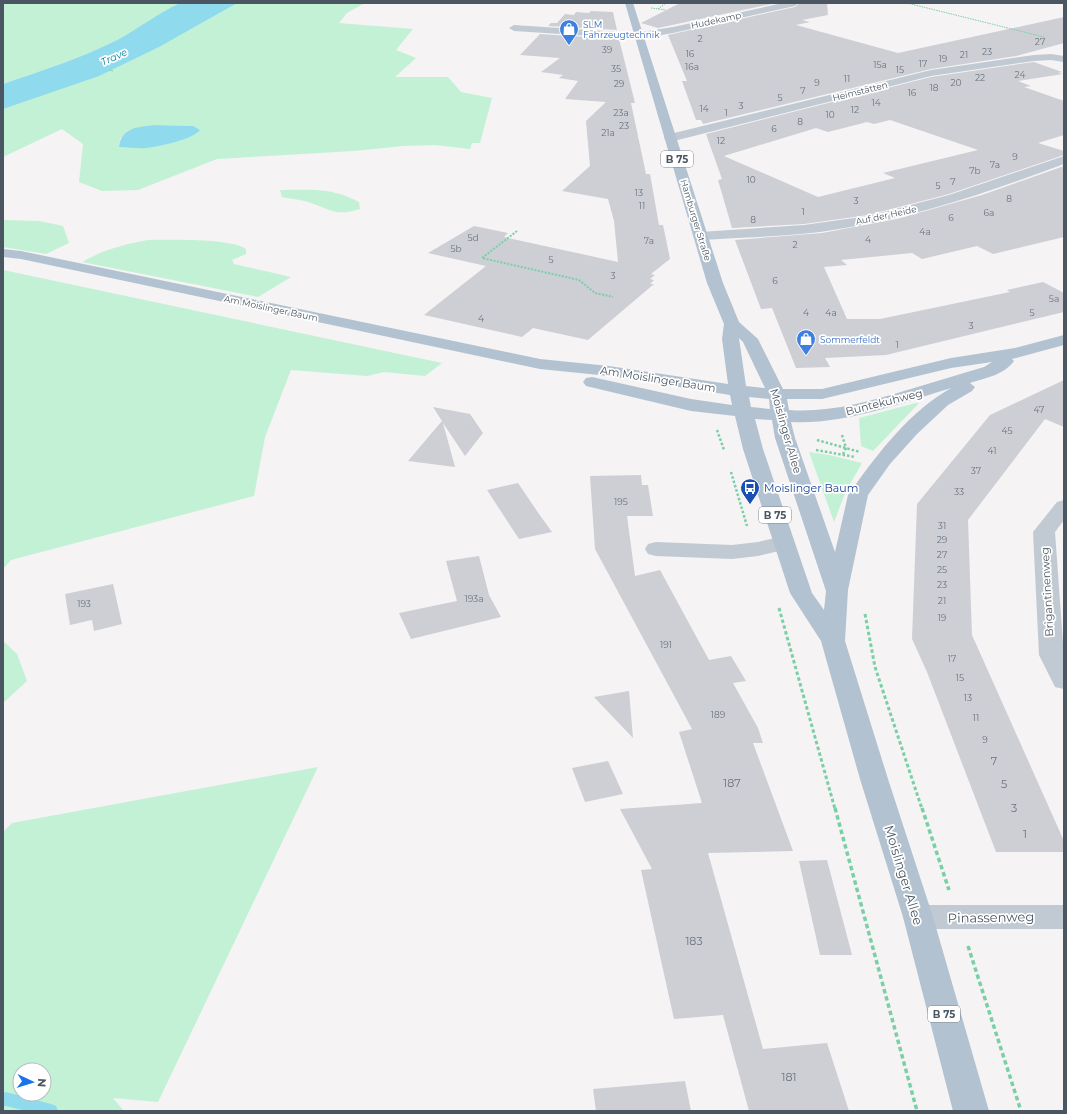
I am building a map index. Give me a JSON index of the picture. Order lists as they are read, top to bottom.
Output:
{
  "streets": {
    "main road": [
      "B 75",
      "Hamburger Straße",
      "Am Moislinger Baum",
      "Buntekuhweg",
      "Moislinger Allee"
    ],
    "street": [
      "Hudekamp",
      "Heimstätten",
      "Auf der Heide",
      "Brigantinenweg",
      "Pinassenweg"
    ]
  },
  "crossings": [
    ["Hudekamp", "Hamburger Straße"],
    ["Heimstätten", "Hamburger Straße"],
    ["Auf der Heide", "Hamburger Straße"],
    ["Hamburger Straße", "Am Moislinger Baum"],
    ["Hamburger Straße", "Buntekuhweg"],
    ["Hamburger Straße", "Moislinger Allee"],
    ["Am Moislinger Baum", "Buntekuhweg"],
    ["Am Moislinger Baum", "Moislinger Allee"],
    ["Buntekuhweg", "Moislinger Allee"],
    ["Moislinger Allee", "Pinassenweg"]
  ],
  "water": ["Trave"],
  "places": {
    "shop": ["SLM Fahrzeugtechnik", "Sommerfeldt"],
    "bus stop": ["Moislinger Baum"]
  },
  "house_numbers": [
    "2",
    "27",
    "39",
    "23",
    "16",
    "21",
    "19",
    "17",
    "15a",
    "16a",
    "35",
    "15",
    "24",
    "22",
    "11",
    "9",
    "20",
    "29",
    "18",
    "7",
    "16",
    "5",
    "14",
    "3",
    "14",
    "12",
    "23a",
    "1",
    "10",
    "8",
    "23",
    "6",
    "21a",
    "12",
    "9",
    "7a",
    "7b",
    "10",
    "7",
    "5",
    "13",
    "8",
    "3",
    "11",
    "1",
    "6a",
    "6",
    "8",
    "4a",
    "5d",
    "4",
    "7a",
    "2",
    "5b",
    "5",
    "3",
    "6",
    "5a",
    "4",
    "4a",
    "5",
    "4",
    "3",
    "1",
    "47",
    "45",
    "41",
    "37",
    "33",
    "195",
    "31",
    "29",
    "27",
    "25",
    "23",
    "193a",
    "21",
    "193",
    "19",
    "191",
    "17",
    "15",
    "13",
    "189",
    "11",
    "9",
    "7",
    "187",
    "5",
    "3",
    "1",
    "183",
    "181"
  ],
  "north": "right"
}
